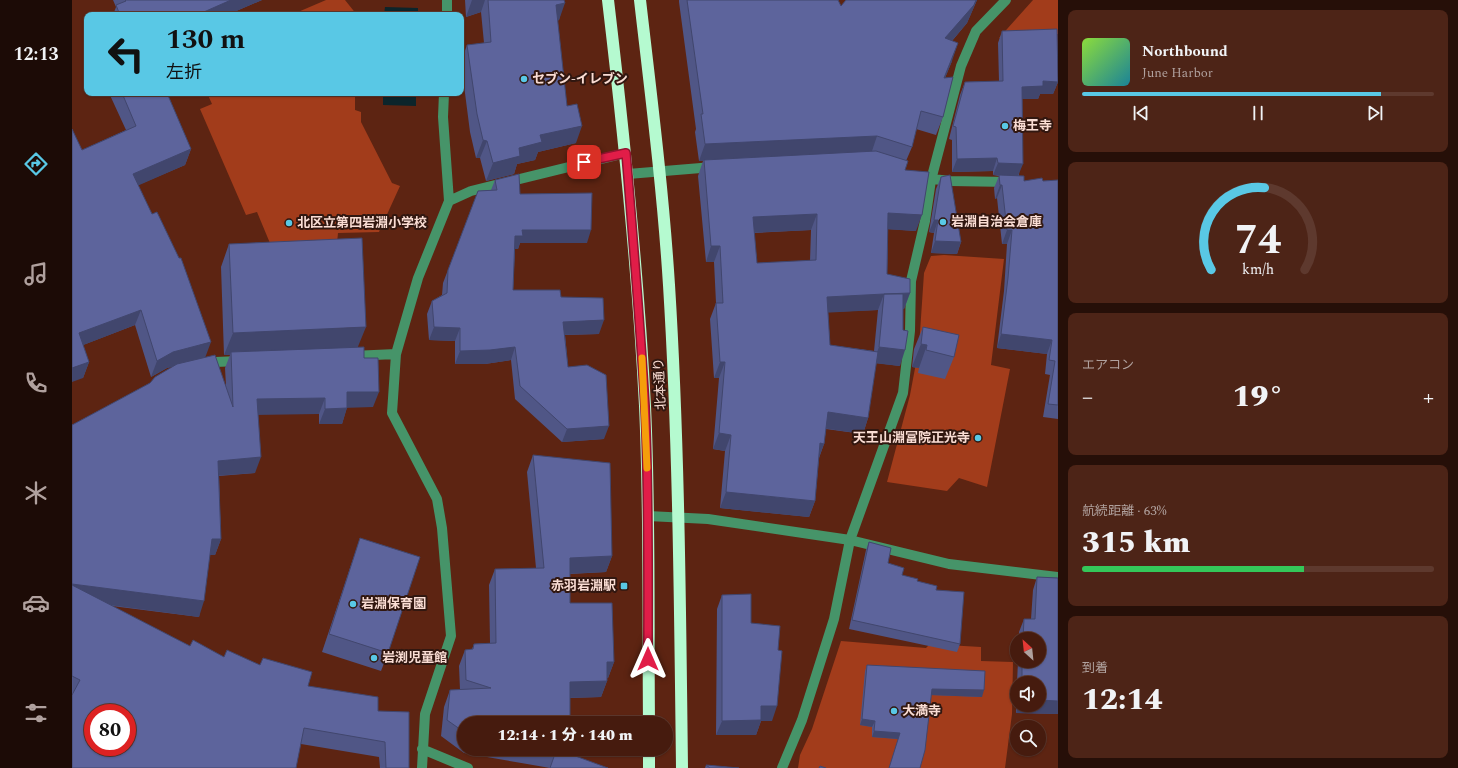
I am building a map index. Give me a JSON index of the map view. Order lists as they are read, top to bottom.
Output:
{
  "streets": {
    "highway": ["北本通り"]
  },
  "places": {
    "other": [
      "セブン-イレブン",
      "梅王寺",
      "岩淵自治会倉庫",
      "北区立第四岩淵小学校",
      "天王山淵富院正光寺",
      "岩淵保育園",
      "岩渕児童館",
      "大満寺"
    ],
    "transit": ["赤羽岩淵駅"]
  },
  "north": "top left",
  "page": {
    "tabs": "12:13",
    "turn": ["130 m", "左折"],
    "song": ["Northbound", "June Harbor"],
    "tile": [
      "エアコン",
      ["航続距離 · 63%", "315 km"],
      ["到着", "12:14"]
    ],
    "heat": ["−", "19°", "+"],
    "limit": "80",
    "trip": "12:14 · 1 分 · 140 m",
    "gauge": ["74", "km/h"]
  }
}
